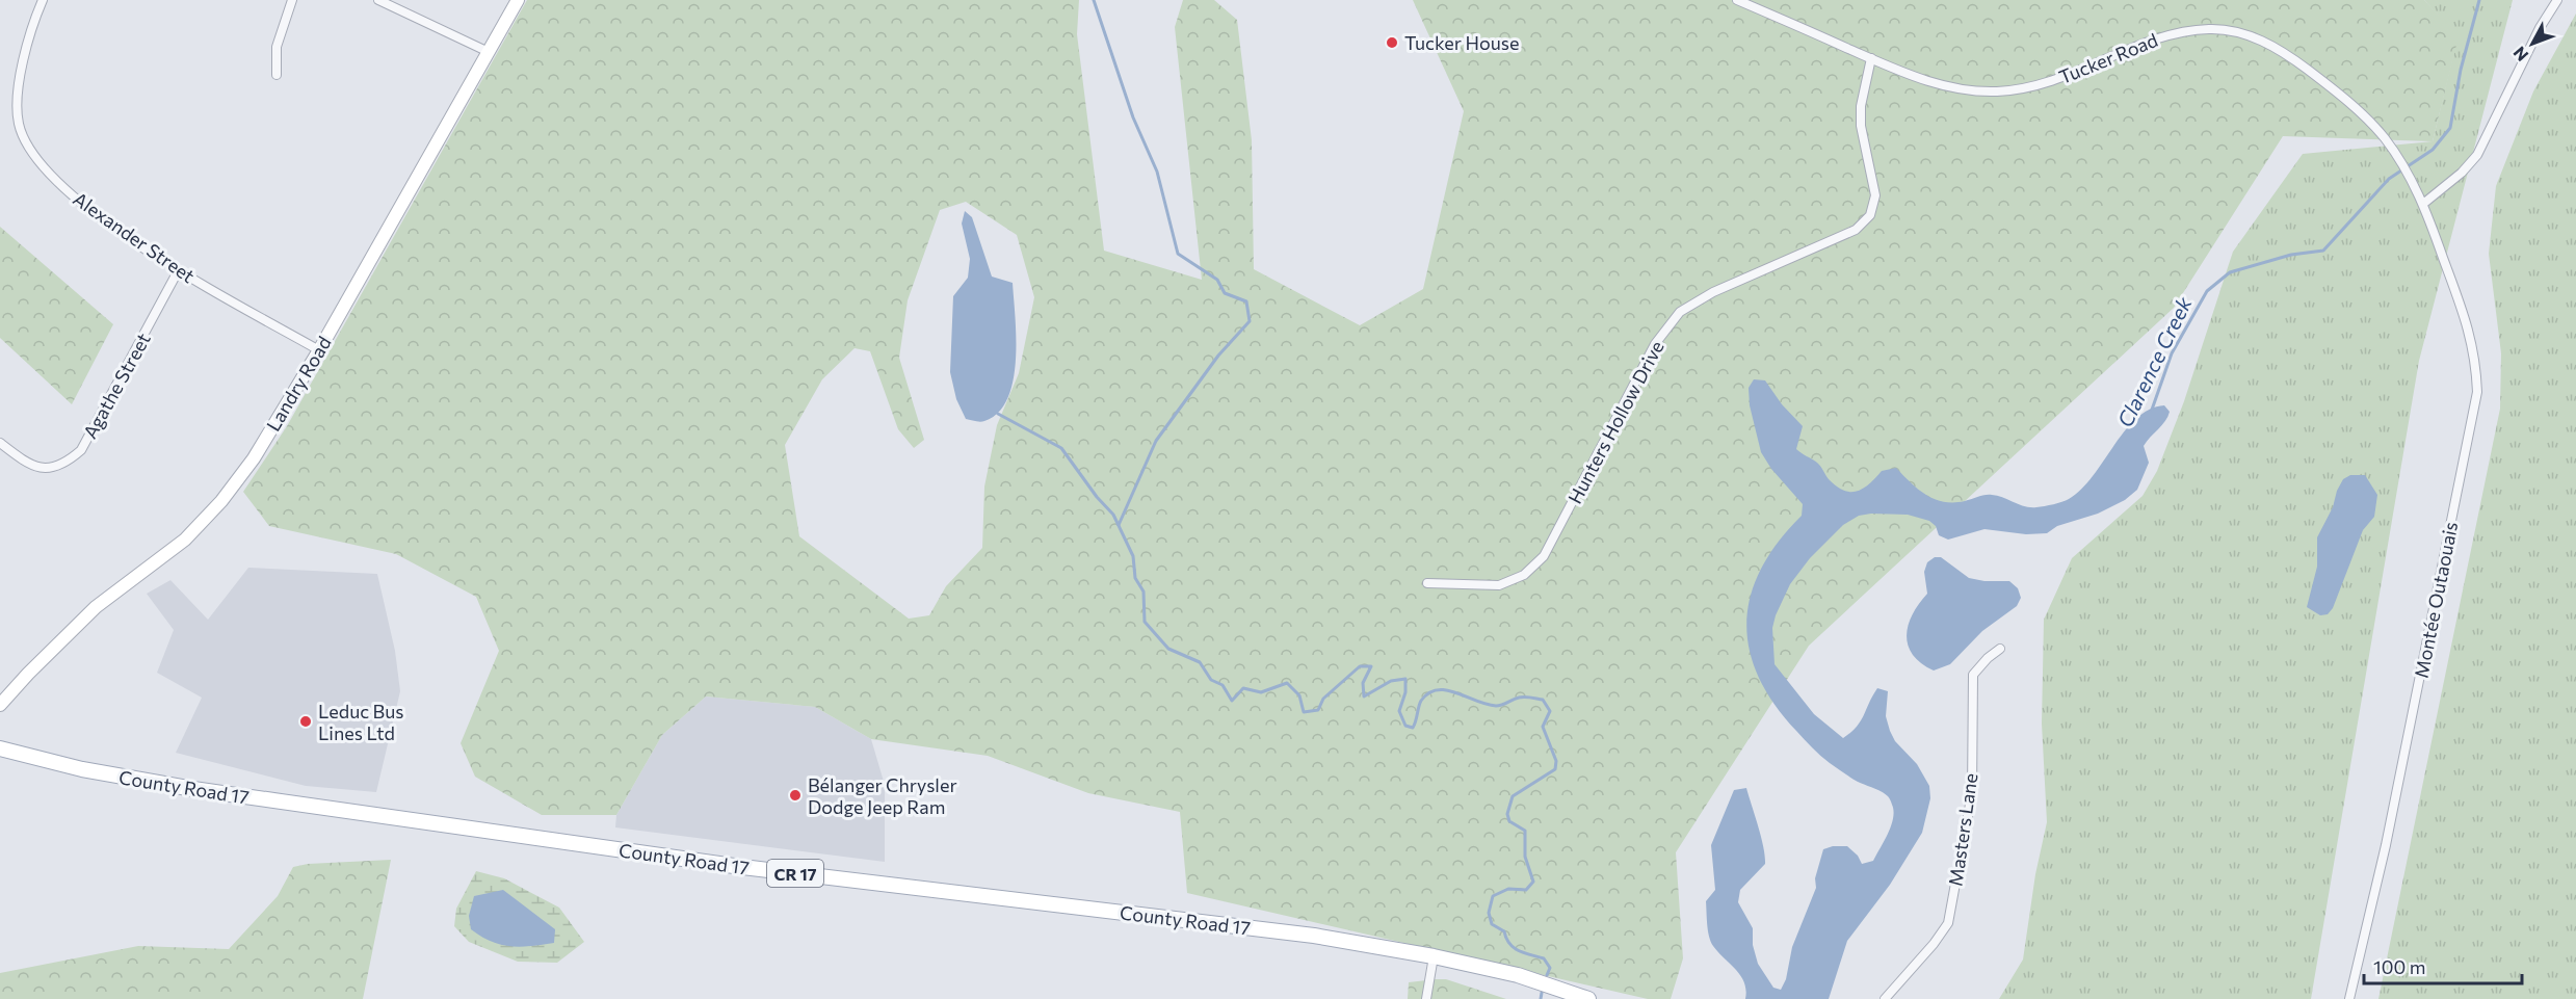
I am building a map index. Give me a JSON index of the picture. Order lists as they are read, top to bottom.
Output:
{
  "streets": {
    "main road": ["Landry Road", "County Road 17", "CR 17"],
    "street": [
      "Tucker Road",
      "Alexander Street",
      "Agathe Street",
      "Hunters Hollow Drive",
      "Montée Outaouais",
      "Masters Lane"
    ]
  },
  "crossings": [
    ["Tucker Road", "Hunters Hollow Drive"],
    ["Tucker Road", "Montée Outaouais"],
    ["Alexander Street", "Landry Road"],
    ["Alexander Street", "Agathe Street"]
  ],
  "water": ["Clarence Creek"],
  "places": ["Tucker House", "Leduc Bus Lines Ltd", "Bélanger Chrysler Dodge Jeep Ram"],
  "scale_bar": "100 m",
  "north": "bottom left"
}
